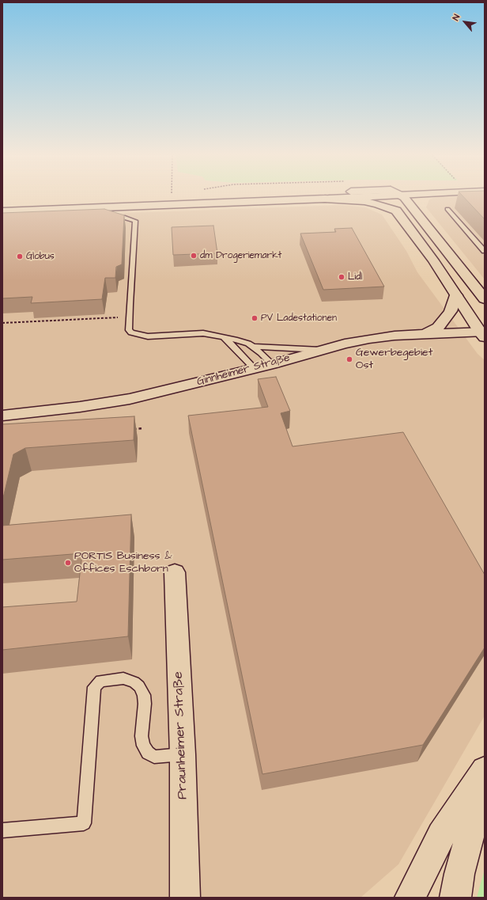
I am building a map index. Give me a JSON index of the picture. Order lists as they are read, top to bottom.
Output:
{
  "streets": {
    "street": ["Ginnheimer Straße", "Praunheimer Straße"]
  },
  "places": [
    "dm Drogeriemarkt",
    "Globus",
    "Lidl",
    "PV Ladestationen",
    "Gewerbegebiet Ost",
    "PORTIS Business & Offices Eschborn"
  ],
  "north": "top left"
}
